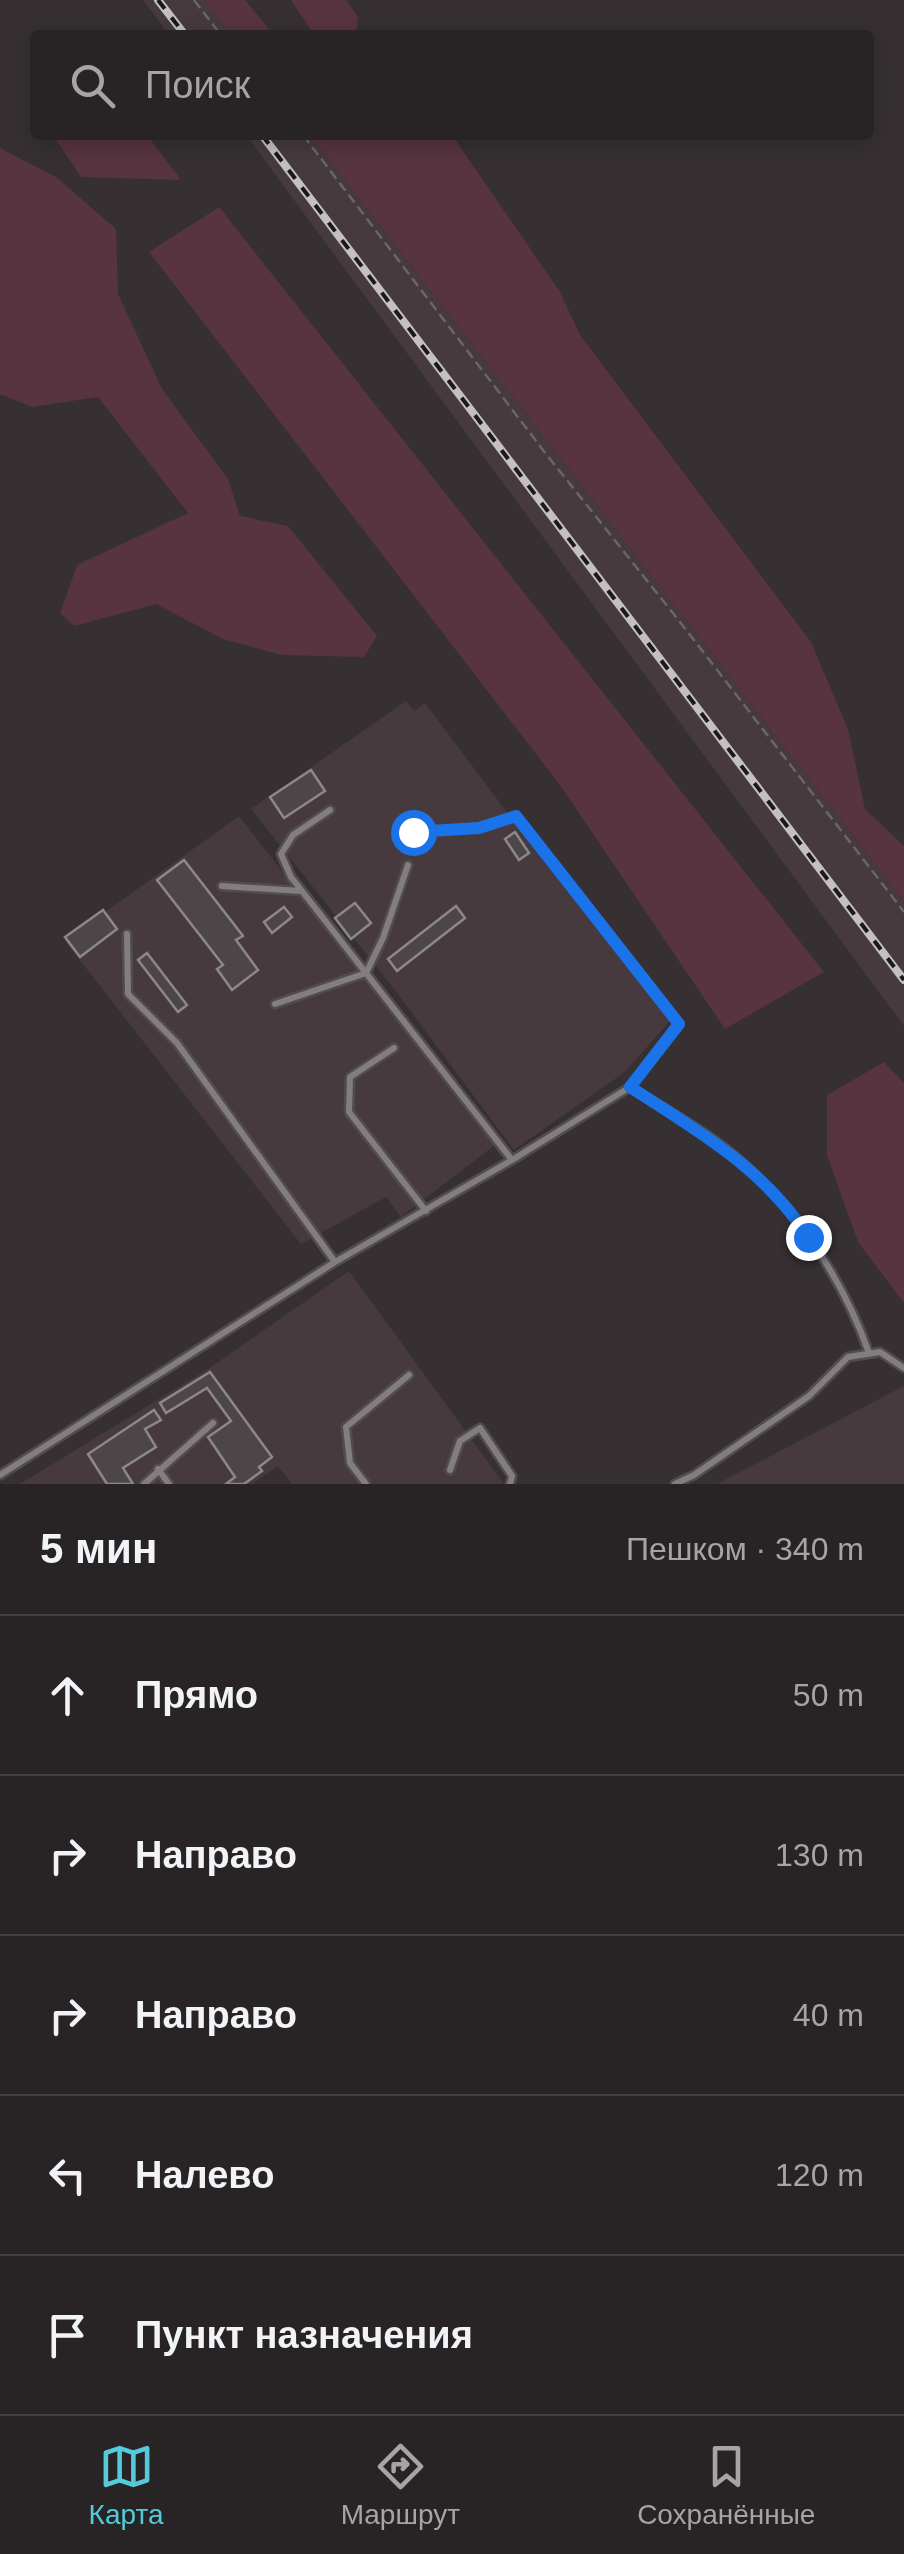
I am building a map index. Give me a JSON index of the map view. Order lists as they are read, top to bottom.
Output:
{
  "page": {
    "search": "Поиск",
    "heading": ["5 мин", "Пешком · 340 m"],
    "list": [
      ["Прямо", "50 m"],
      ["Направо", "130 m"],
      ["Направо", "40 m"],
      ["Налево", "120 m"],
      "Пункт назначения"
    ],
    "nav": ["Карта", "Маршрут", "Сохранённые"]
  }
}
